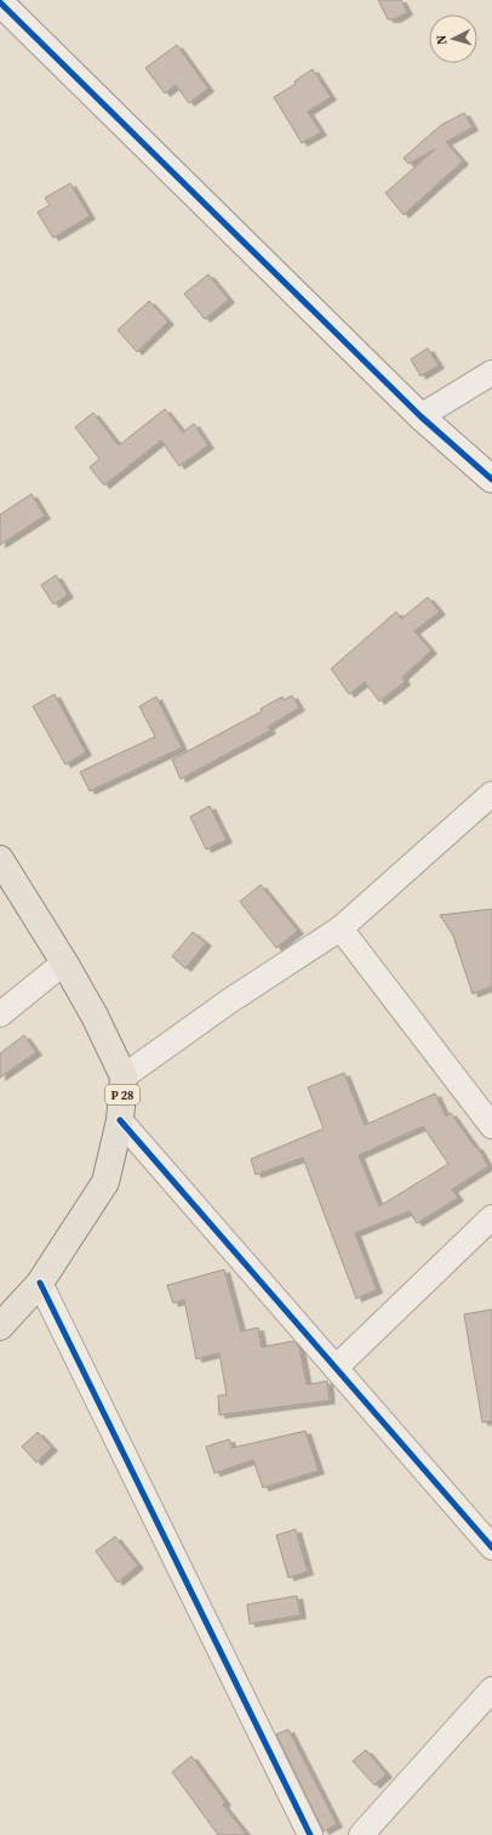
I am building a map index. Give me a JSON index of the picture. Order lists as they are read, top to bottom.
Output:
{
  "streets": {
    "main road": ["P 28"]
  },
  "north": "left"
}
